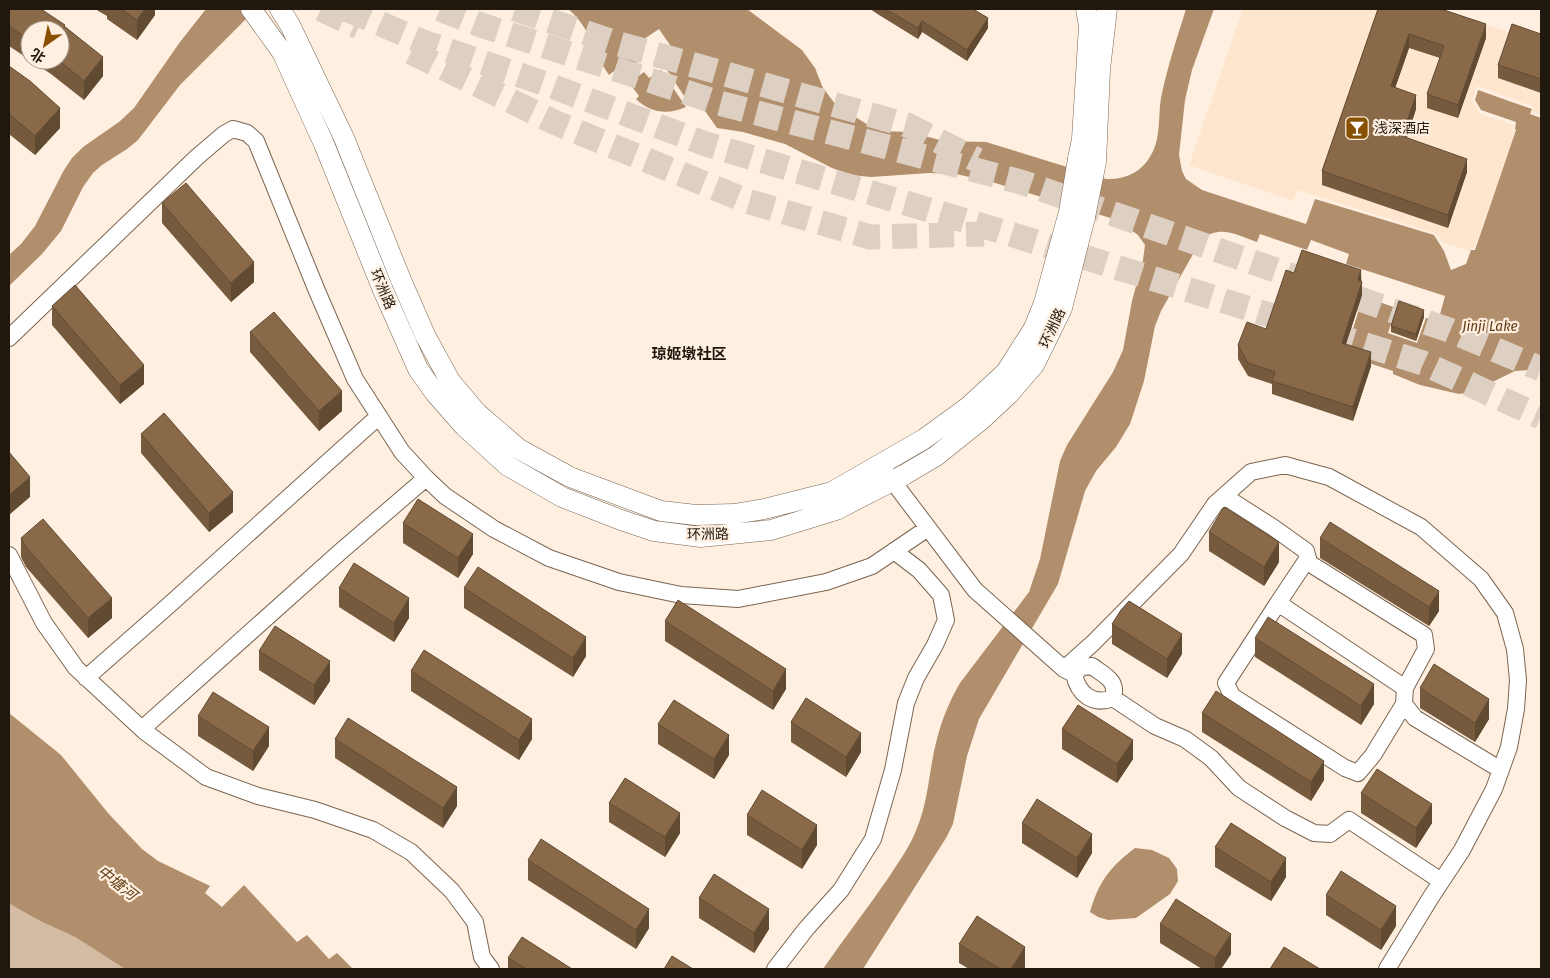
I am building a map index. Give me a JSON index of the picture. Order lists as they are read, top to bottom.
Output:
{
  "streets": {
    "street": ["环洲路"]
  },
  "districts": ["琼姬墩社区"],
  "water": ["Jinji Lake", "中塘河"],
  "places": {
    "bar": ["浅深酒店"]
  },
  "north": "bottom left"
}
